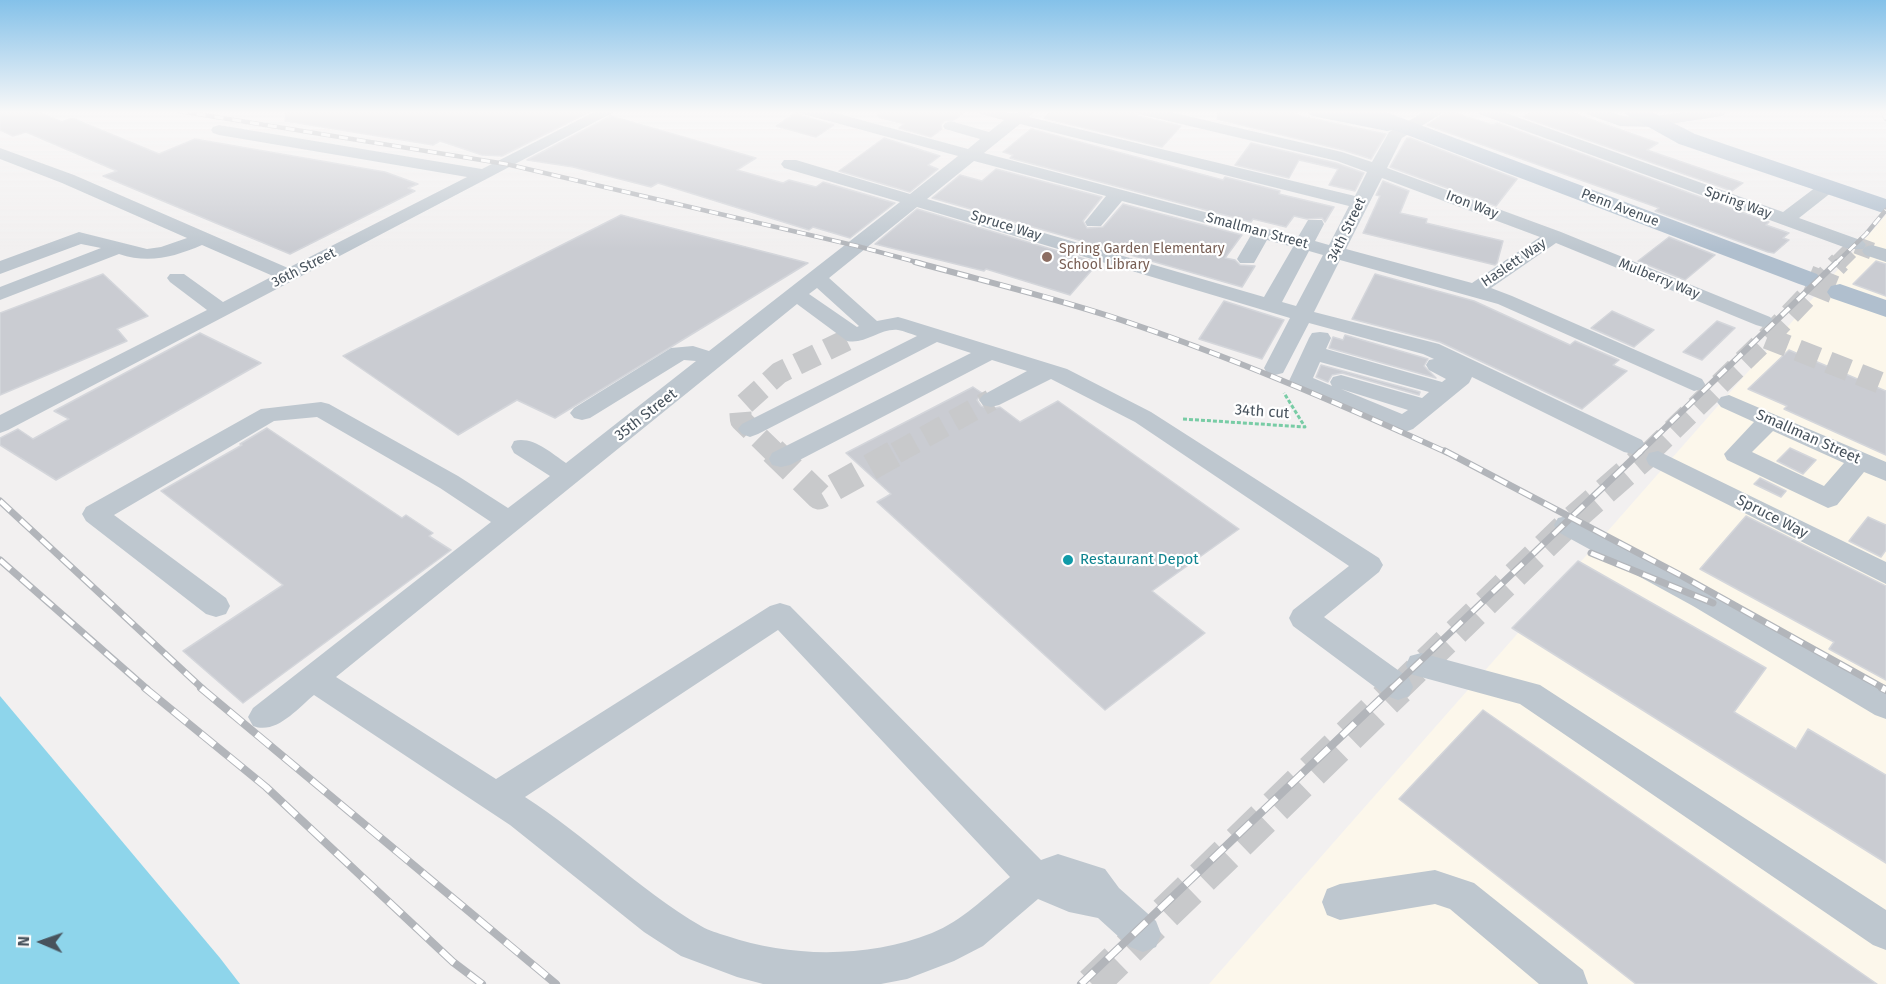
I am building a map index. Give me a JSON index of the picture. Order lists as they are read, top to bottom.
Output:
{
  "streets": {
    "main road": ["Penn Avenue"],
    "street": [
      "Spring Way",
      "Iron Way",
      "Spruce Way",
      "34th Street",
      "Smallman Street",
      "Haslett Way",
      "36th Street",
      "Mulberry Way",
      "35th Street"
    ],
    "path": ["34th cut"]
  },
  "crossings": [
    ["Iron Way", "34th Street"],
    ["Iron Way", "Haslett Way"],
    ["Iron Way", "Mulberry Way"],
    ["Spruce Way", "34th Street"],
    ["Spruce Way", "35th Street"],
    ["34th Street", "Smallman Street"],
    ["34th Street", "34th cut"],
    ["Smallman Street", "Haslett Way"],
    ["Haslett Way", "Mulberry Way"]
  ],
  "places": ["Spring Garden Elementary School Library", "Restaurant Depot"],
  "north": "left"
}
